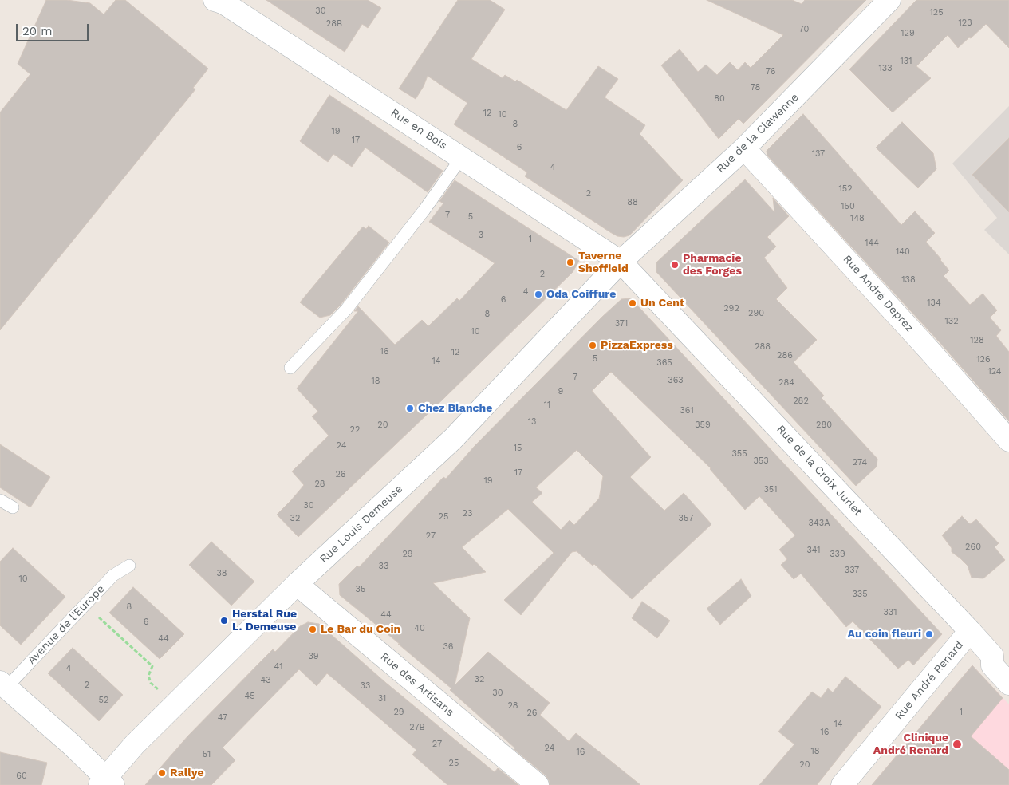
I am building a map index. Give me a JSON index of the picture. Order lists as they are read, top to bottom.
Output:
{
  "streets": {
    "street": [
      "Rue en Bois",
      "Rue de la Clawenne",
      "Rue André Deprez",
      "Rue de la Croix Jurlet",
      "Rue Louis Demeuse",
      "Avenue de l'Europe",
      "Rue André Renard",
      "Rue des Artisans"
    ]
  },
  "crossings": [
    ["Rue en Bois", "Rue de la Clawenne"],
    ["Rue en Bois", "Rue de la Croix Jurlet"],
    ["Rue en Bois", "Rue Louis Demeuse"],
    ["Rue de la Clawenne", "Rue André Deprez"],
    ["Rue de la Clawenne", "Rue de la Croix Jurlet"],
    ["Rue de la Clawenne", "Rue Louis Demeuse"],
    ["Rue de la Croix Jurlet", "Rue Louis Demeuse"],
    ["Rue de la Croix Jurlet", "Rue André Renard"],
    ["Rue Louis Demeuse", "Avenue de l'Europe"],
    ["Rue Louis Demeuse", "Rue des Artisans"]
  ],
  "places": [
    "Taverne Sheffield",
    "Pharmacie des Forges",
    "Oda Coiffure",
    "Un Cent",
    "PizzaExpress",
    "Chez Blanche",
    "Herstal Rue L. Demeuse",
    "Le Bar du Coin",
    "Au coin fleuri",
    "Clinique André Renard",
    "Rallye"
  ],
  "house_numbers": [
    "30",
    "125",
    "123",
    "28B",
    "70",
    "129",
    "131",
    "133",
    "76",
    "78",
    "80",
    "12",
    "10",
    "8",
    "19",
    "17",
    "6",
    "137",
    "4",
    "152",
    "2",
    "88",
    "150",
    "7",
    "5",
    "148",
    "3",
    "1",
    "144",
    "140",
    "2",
    "138",
    "4",
    "6",
    "134",
    "292",
    "290",
    "8",
    "132",
    "371",
    "10",
    "128",
    "288",
    "16",
    "12",
    "286",
    "5",
    "126",
    "14",
    "365",
    "124",
    "7",
    "363",
    "18",
    "284",
    "9",
    "282",
    "11",
    "361",
    "13",
    "20",
    "359",
    "280",
    "22",
    "24",
    "15",
    "355",
    "353",
    "274",
    "17",
    "26",
    "19",
    "28",
    "351",
    "30",
    "23",
    "25",
    "32",
    "357",
    "343A",
    "27",
    "260",
    "341",
    "29",
    "339",
    "33",
    "337",
    "38",
    "10",
    "35",
    "335",
    "8",
    "331",
    "44",
    "6",
    "40",
    "44",
    "36",
    "39",
    "41",
    "4",
    "32",
    "43",
    "2",
    "33",
    "30",
    "45",
    "31",
    "52",
    "28",
    "29",
    "1",
    "26",
    "47",
    "14",
    "27B",
    "16",
    "27",
    "24",
    "18",
    "16",
    "51",
    "25",
    "20",
    "60"
  ],
  "scale_bar": "20 m"
}
